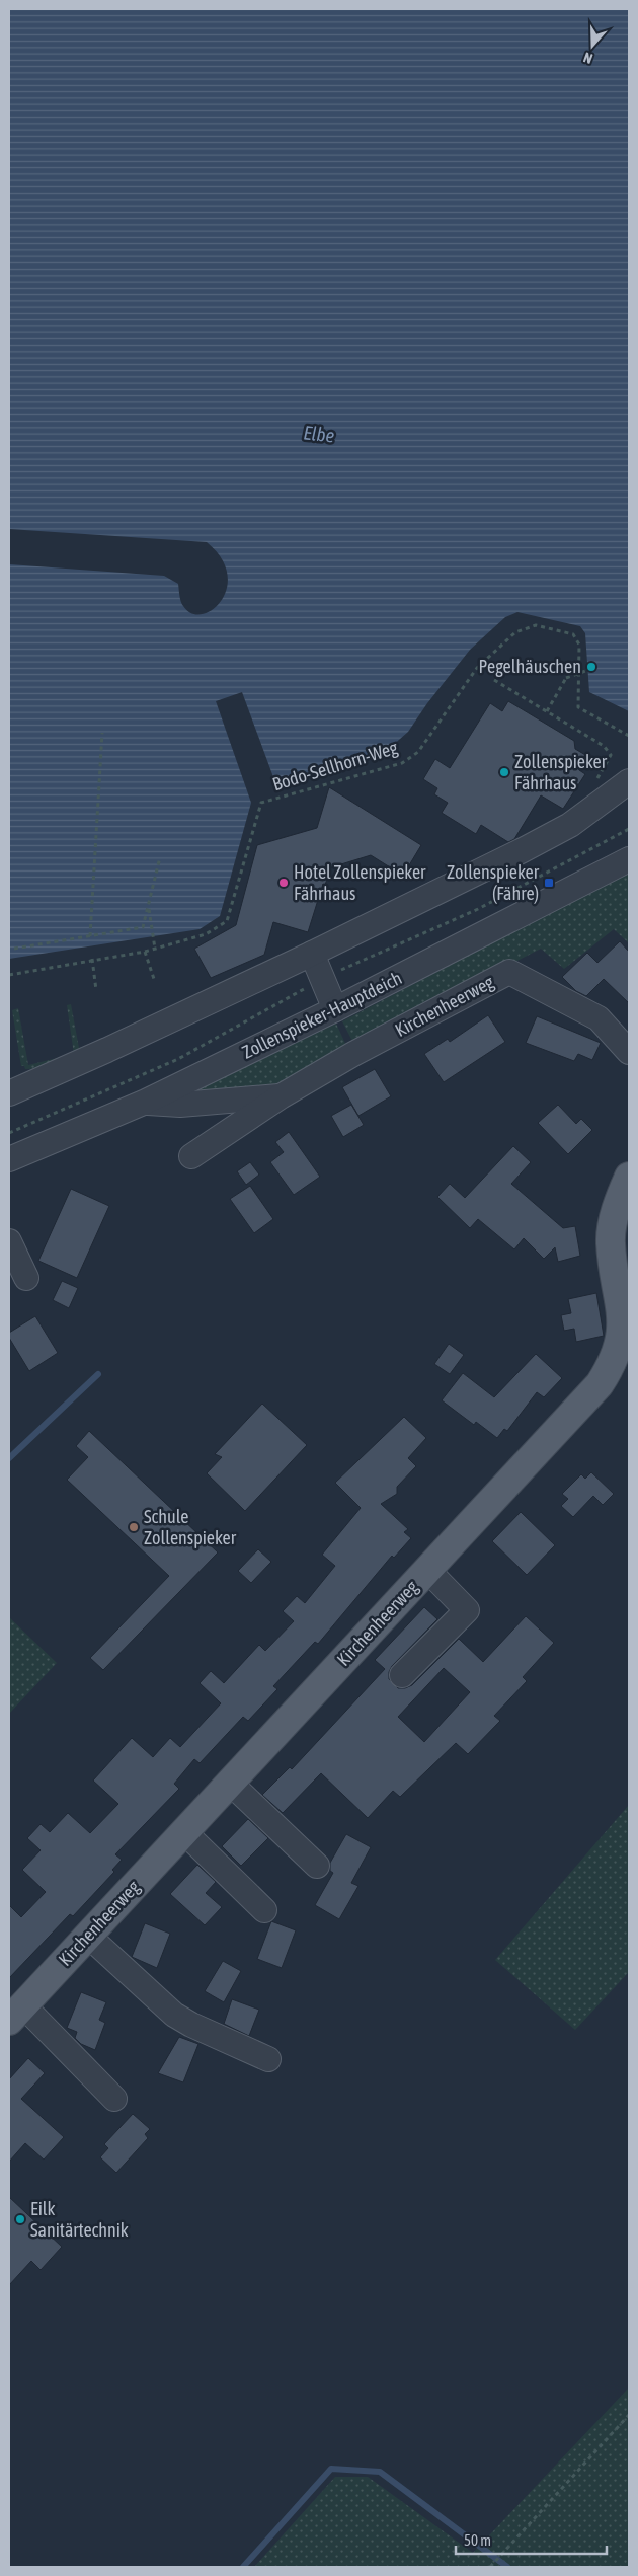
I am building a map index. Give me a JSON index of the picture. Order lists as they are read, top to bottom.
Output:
{
  "streets": {
    "main road": ["Kirchenheerweg"],
    "street": ["Zollenspieker-Hauptdeich"],
    "path": ["Bodo-Sellhorn-Weg"]
  },
  "crossings": [
    ["Kirchenheerweg", "Zollenspieker-Hauptdeich"]
  ],
  "water": ["Elbe"],
  "places": {
    "other": [
      "Pegelhäuschen",
      "Zollenspieker Fährhaus",
      "Hotel Zollenspieker Fährhaus",
      "Schule Zollenspieker",
      "Eilk Sanitärtechnik"
    ],
    "transit": ["Zollenspieker (Fähre)"]
  },
  "scale_bar": "50 m",
  "north": "bottom"
}
